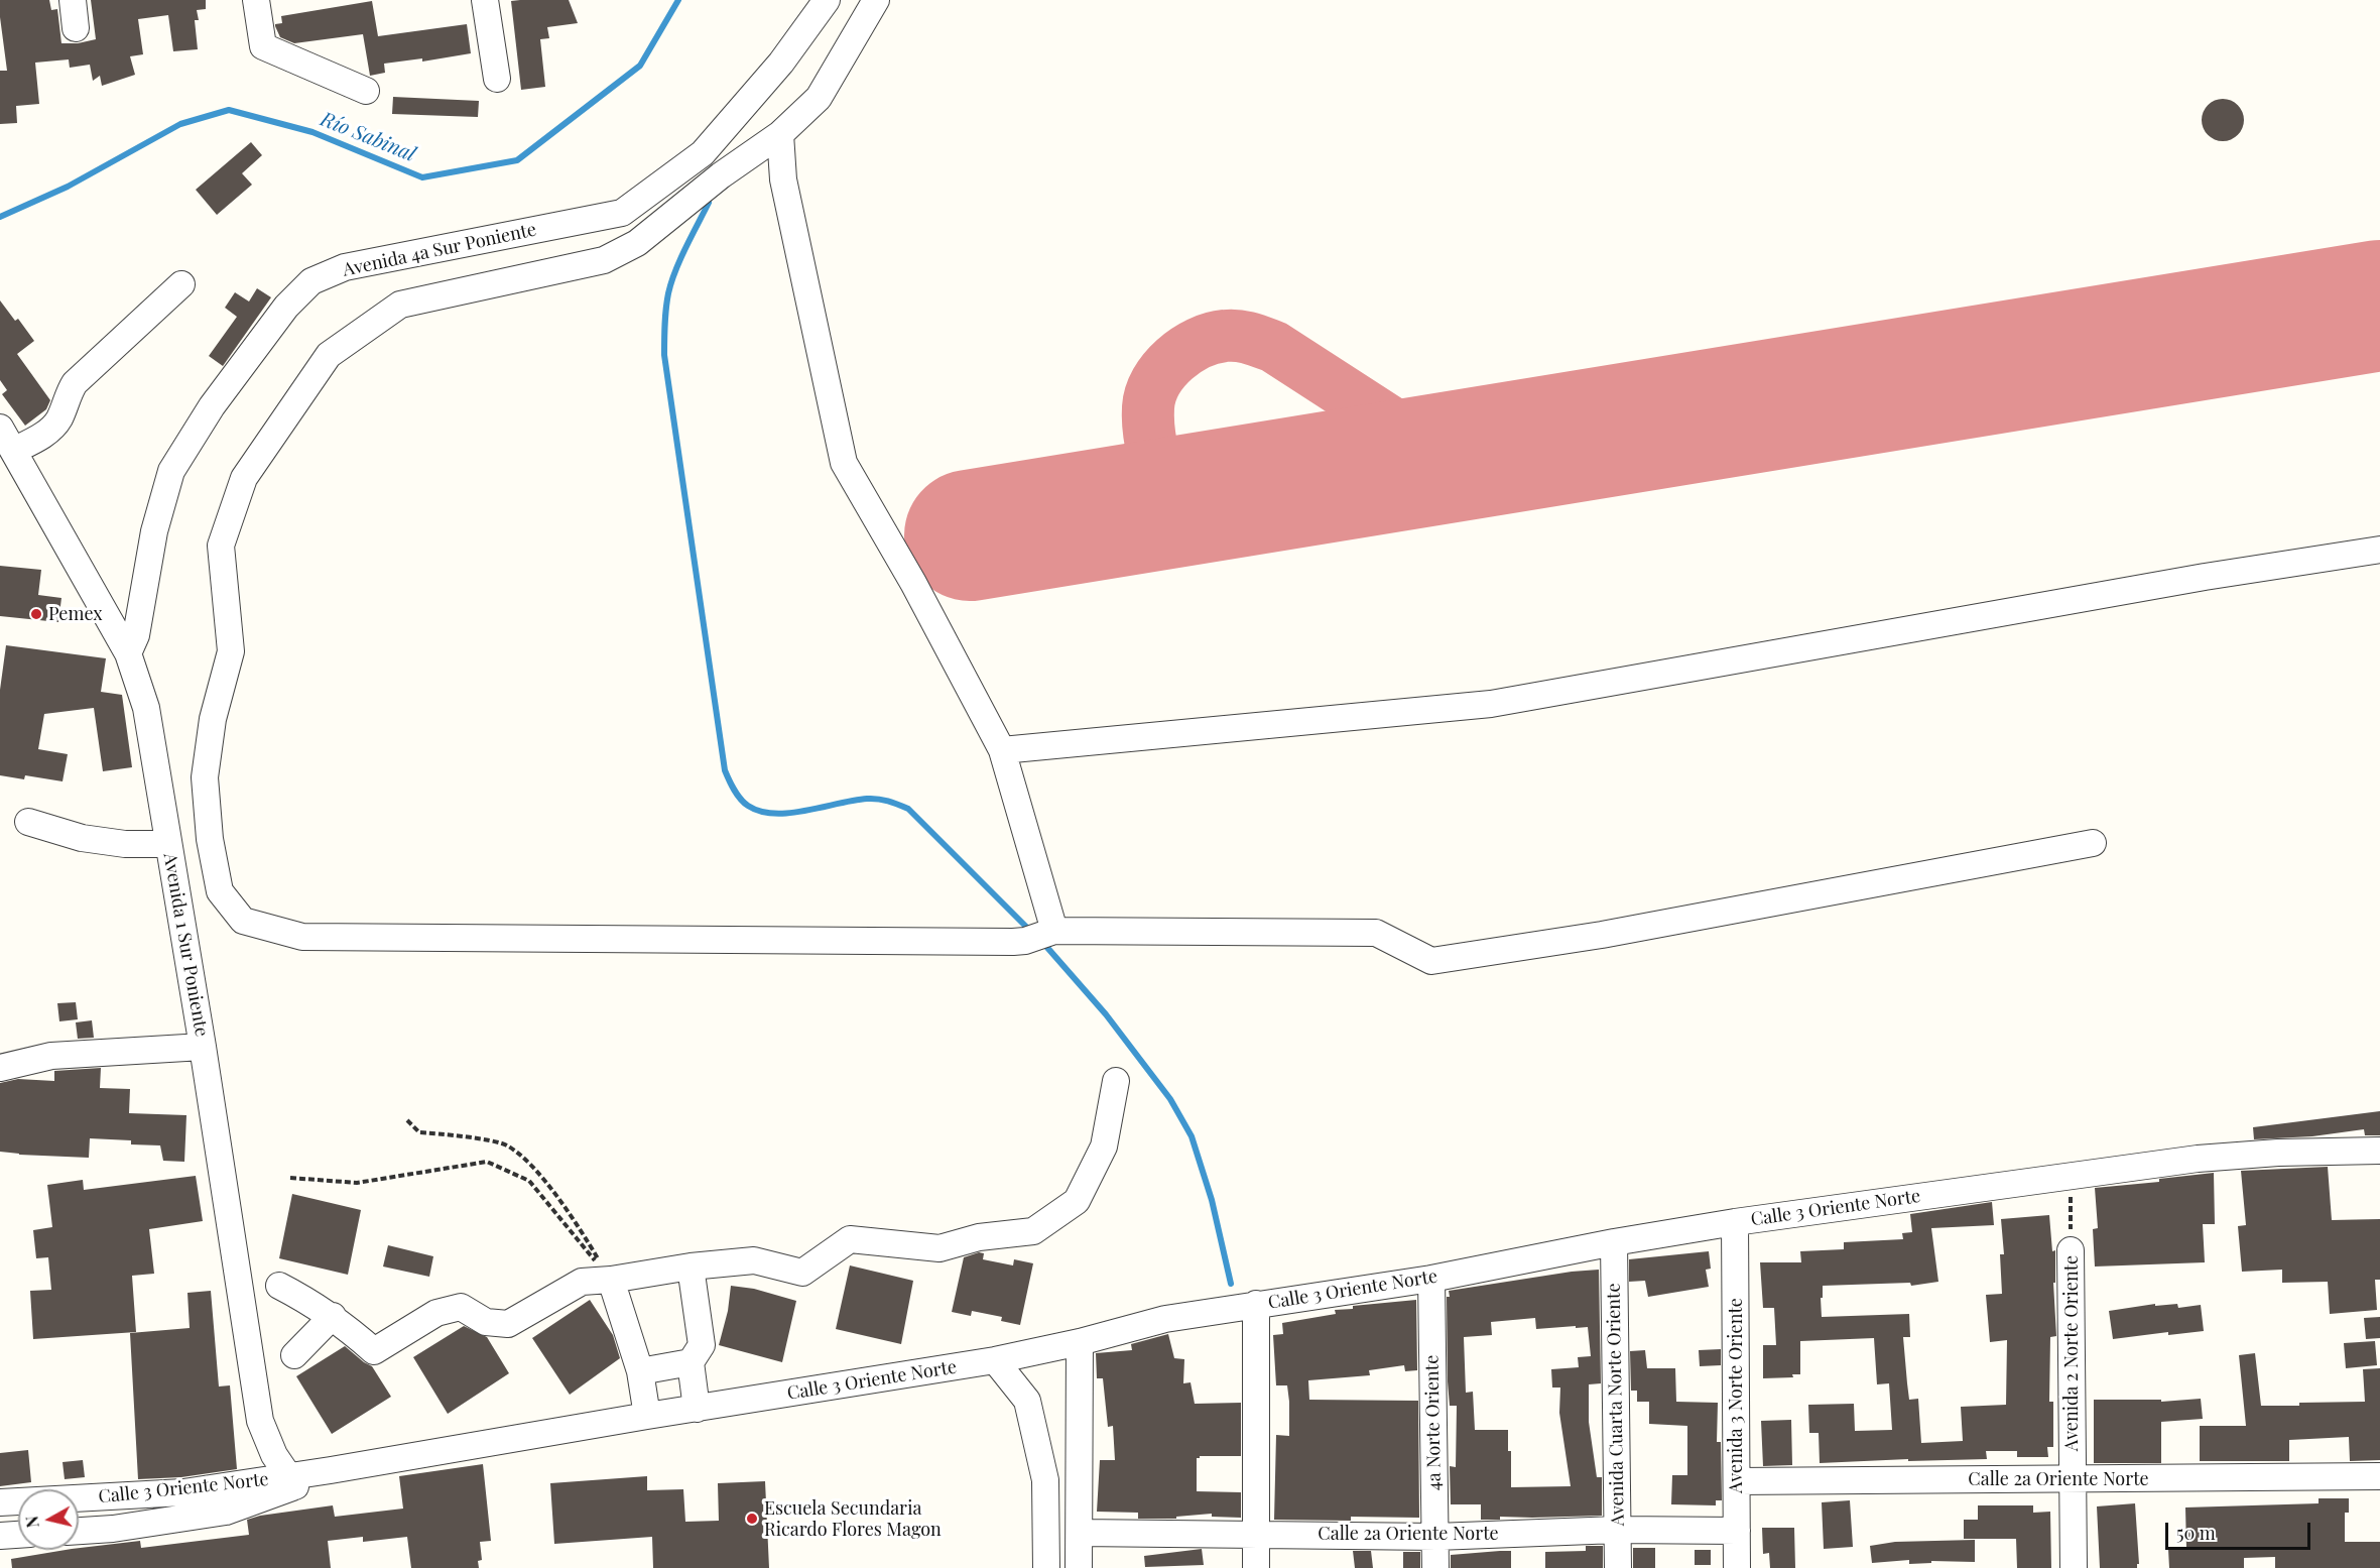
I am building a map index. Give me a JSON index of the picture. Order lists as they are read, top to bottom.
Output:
{
  "streets": {
    "street": [
      "Avenida 4a Sur Poniente",
      "Avenida 1 Sur Poniente",
      "Calle 3 Oriente Norte",
      "Avenida 2 Norte Oriente",
      "Avenida 3 Norte Oriente",
      "Avenida Cuarta Norte Oriente",
      "4a Norte Oriente",
      "Calle 2a Oriente Norte"
    ]
  },
  "crossings": [
    ["Avenida 4a Sur Poniente", "Avenida 1 Sur Poniente"],
    ["Avenida 1 Sur Poniente", "Calle 3 Oriente Norte"],
    ["Calle 3 Oriente Norte", "Avenida 2 Norte Oriente"],
    ["Calle 3 Oriente Norte", "Avenida 3 Norte Oriente"],
    ["Calle 3 Oriente Norte", "Avenida Cuarta Norte Oriente"],
    ["Calle 3 Oriente Norte", "4a Norte Oriente"],
    ["Avenida 2 Norte Oriente", "Calle 2a Oriente Norte"],
    ["Avenida 3 Norte Oriente", "Calle 2a Oriente Norte"],
    ["Avenida Cuarta Norte Oriente", "Calle 2a Oriente Norte"],
    ["4a Norte Oriente", "Calle 2a Oriente Norte"]
  ],
  "water": ["Río Sabinal"],
  "places": ["Pemex", "Escuela Secundaria Ricardo Flores Magon"],
  "scale_bar": "50 m",
  "north": "left"
}
